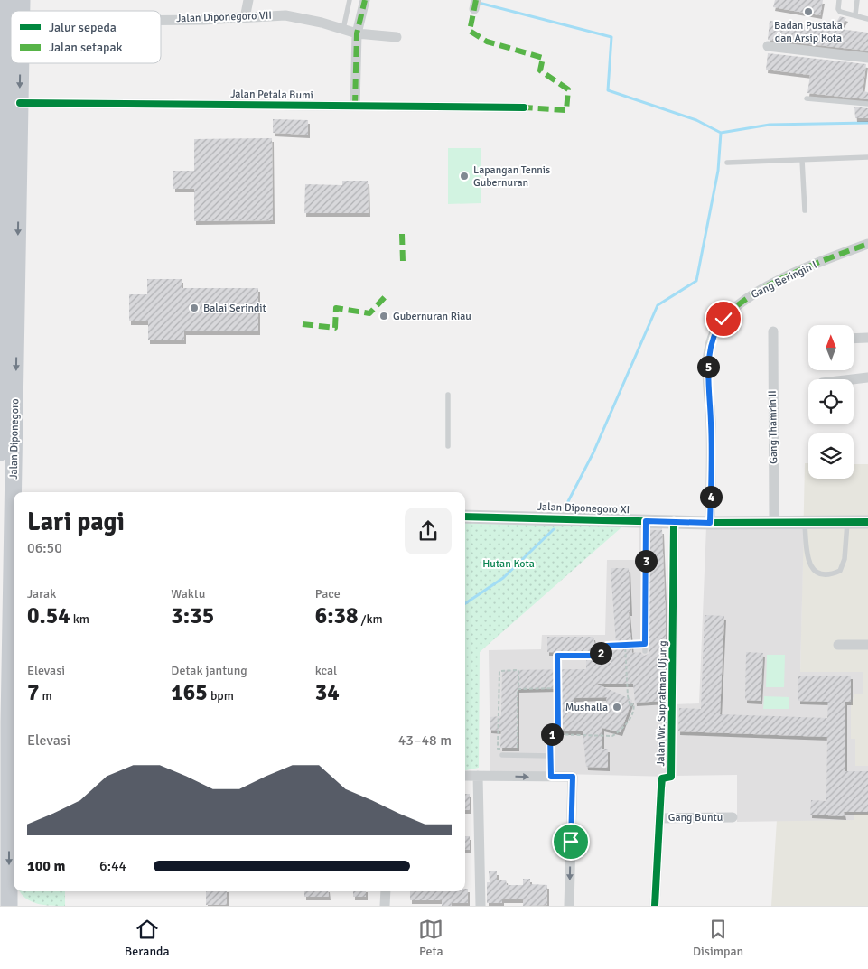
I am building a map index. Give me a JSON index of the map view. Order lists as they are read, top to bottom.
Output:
{
  "streets": {
    "main road": ["Jalan Diponegoro"],
    "street": [
      "Jalan Diponegoro VII",
      "Jalan Petala Bumi",
      "Gang Beringin I",
      "Gang Thamrin II",
      "Jalan Diponegoro XI",
      "Jalan Wr. Supratman Ujung",
      "Gang Buntu"
    ]
  },
  "crossings": [
    ["Jalan Petala Bumi", "Jalan Diponegoro"],
    ["Gang Beringin I", "Jalan Diponegoro XI"],
    ["Gang Thamrin II", "Jalan Diponegoro XI"],
    ["Jalan Diponegoro XI", "Jalan Wr. Supratman Ujung"],
    ["Jalan Wr. Supratman Ujung", "Gang Buntu"]
  ],
  "parks": ["Hutan Kota"],
  "places": [
    "Badan Pustaka dan Arsip Kota",
    "Lapangan Tennis Gubernuran",
    "Balai Serindit",
    "Gubernuran Riau",
    "Mushalla"
  ],
  "legend": ["Jalur sepeda", "Jalan setapak"],
  "north": "top",
  "page": {
    "pins": [
      "5",
      "4",
      "3",
      "2",
      "1"
    ],
    "heading": ["Lari pagi", "06:50"],
    "stats": [
      ["Jarak", "0.54 km"],
      ["Waktu", "3:35"],
      ["Pace", "6:38 /km"],
      ["Elevasi", "7 m"],
      ["Detak jantung", "165 bpm"],
      ["kcal", "34"]
    ],
    "chart": ["Elevasi", "43–48 m"],
    "list": [
      {
        "name": "100 m",
        "note": "6:44"
      }
    ],
    "tabs": ["Beranda", "Peta", "Disimpan"]
  }
}
